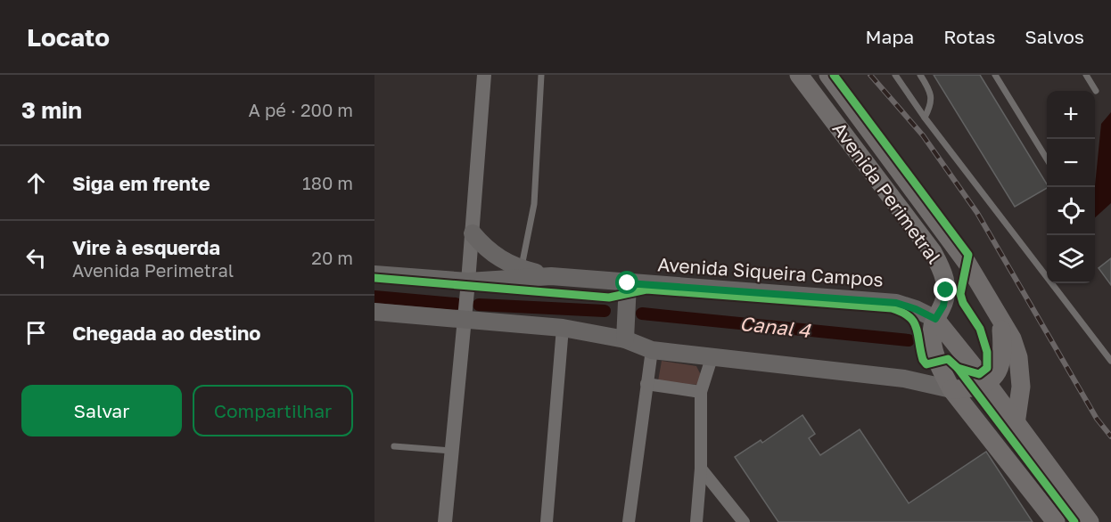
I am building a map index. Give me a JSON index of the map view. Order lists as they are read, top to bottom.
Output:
{
  "streets": {
    "main road": ["Avenida Perimetral", "Avenida Siqueira Campos"]
  },
  "crossings": [
    ["Avenida Perimetral", "Avenida Siqueira Campos"]
  ],
  "water": ["Canal 4"],
  "page": {
    "header": "Locato",
    "nav": ["Mapa", "Rotas", "Salvos"],
    "heading": ["3 min", "A pé · 200 m"],
    "map_buttons": ["+", "−"],
    "list": [
      ["Siga em frente", "180 m"],
      ["Vire à esquerda", "Avenida Perimetral", "20 m"],
      "Chegada ao destino"
    ],
    "buttons": ["Salvar", "Compartilhar"]
  }
}
